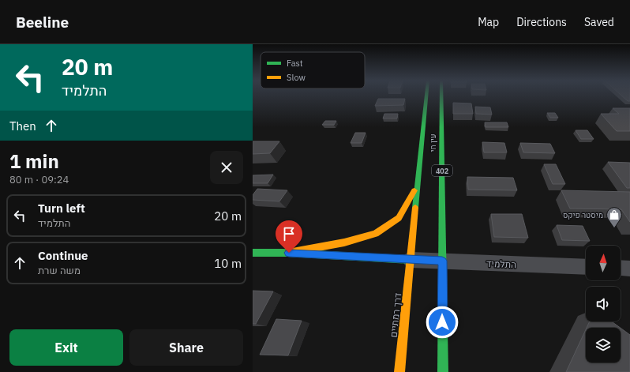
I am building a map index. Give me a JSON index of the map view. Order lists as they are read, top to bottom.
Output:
{
  "streets": {
    "main road": ["עין חי", "402", "דרך רמתיים"],
    "street": ["התלמיד"]
  },
  "crossings": [
    ["עין חי", "402"],
    ["עין חי", "התלמיד"],
    ["עין חי", "דרך רמתיים"],
    ["402", "התלמיד"],
    ["התלמיד", "דרך רמתיים"]
  ],
  "places": {
    "shop": ["מיסטר פיקס"]
  },
  "legend": ["Fast", "Slow"],
  "north": "top",
  "page": {
    "header": "Beeline",
    "nav": ["Map", "Directions", "Saved"],
    "turn": ["20 m", "התלמיד"],
    "then": "Then",
    "heading": ["1 min", "80 m · 09:24"],
    "list": [
      {
        "name": "Turn left",
        "note": "התלמיד",
        "value": "20 m"
      },
      {
        "name": "Continue",
        "note": "משה שרת",
        "value": "10 m"
      }
    ],
    "buttons": ["Exit", "Share"]
  }
}
